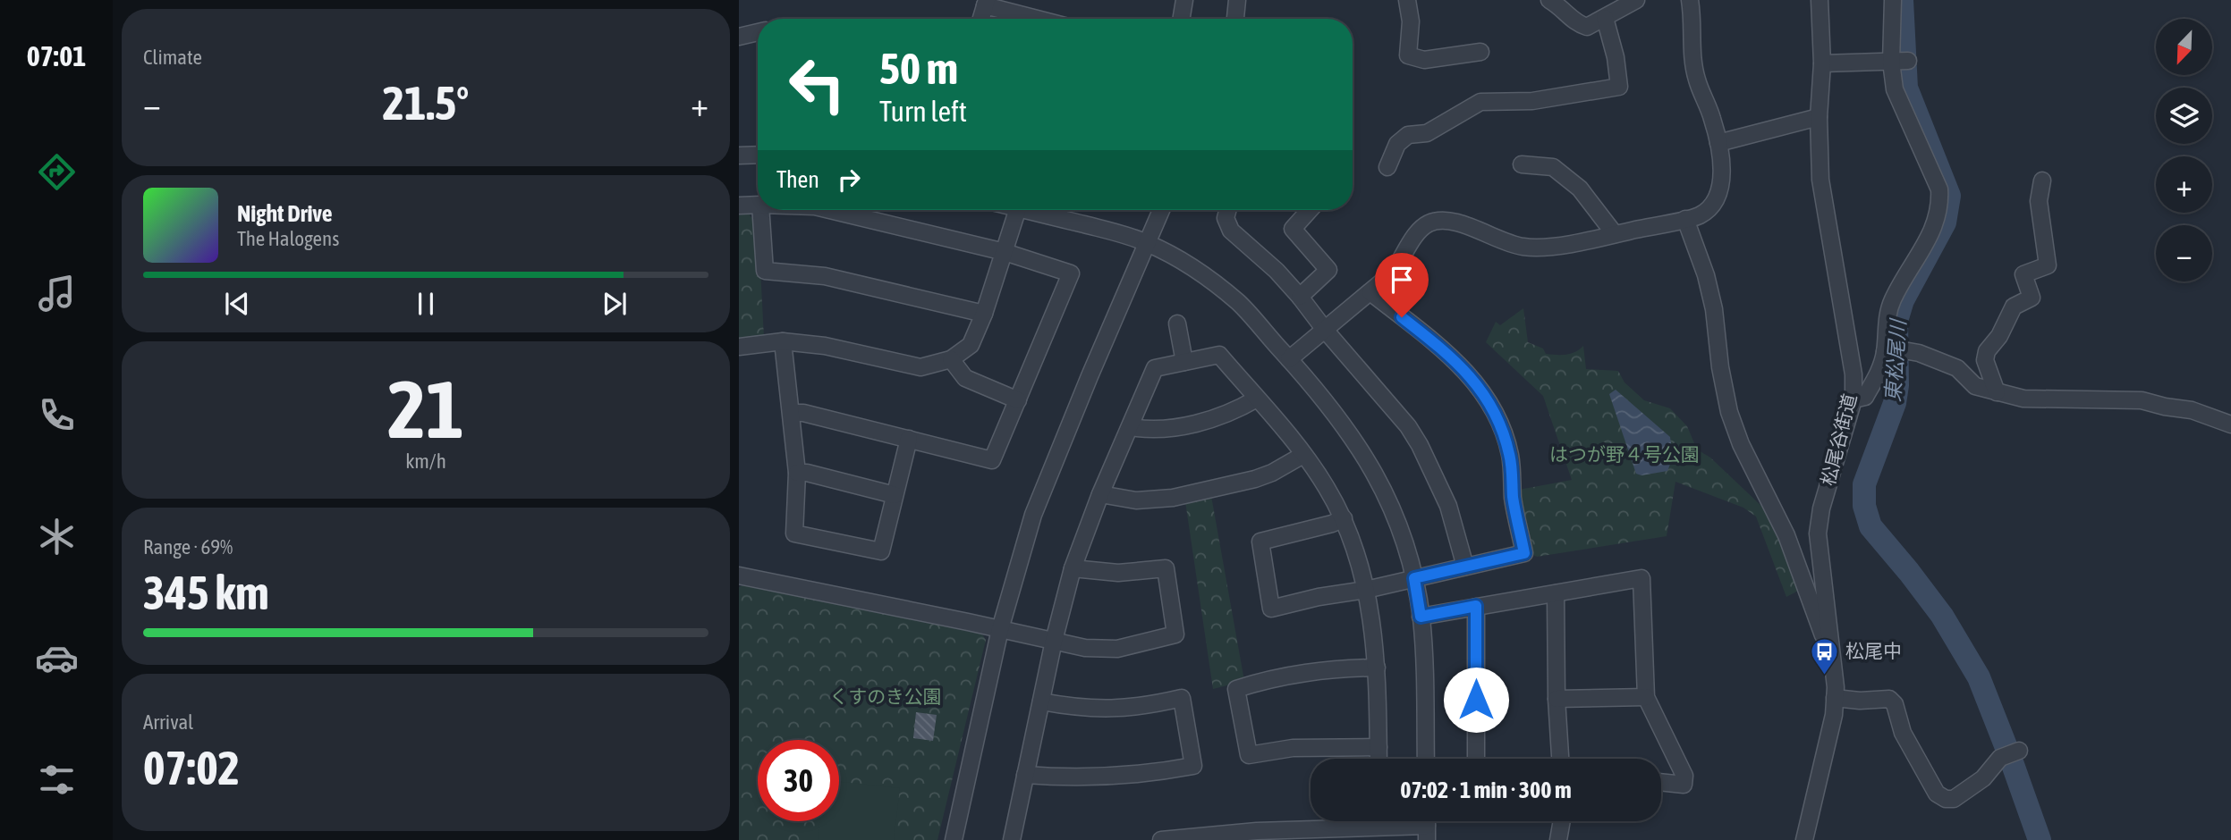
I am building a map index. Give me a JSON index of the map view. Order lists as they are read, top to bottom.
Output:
{
  "streets": {
    "street": ["松尾谷街道"]
  },
  "water": ["東松尾川"],
  "parks": ["はつが野４号公園", "くすのき公園"],
  "places": {
    "bus stop": ["松尾中"]
  },
  "north": "bottom left",
  "page": {
    "tabs": "07:01",
    "tile": [
      "Climate",
      ["21", "km/h"],
      ["Range · 69%", "345 km"],
      ["Arrival", "07:02"]
    ],
    "map_buttons": ["+", "−"],
    "turn": ["50 m", "Turn left"],
    "heat": ["−", "21.5°", "+"],
    "then": "Then",
    "song": ["Night Drive", "The Halogens"],
    "limit": "30",
    "trip": "07:02 · 1 min · 300 m"
  }
}
